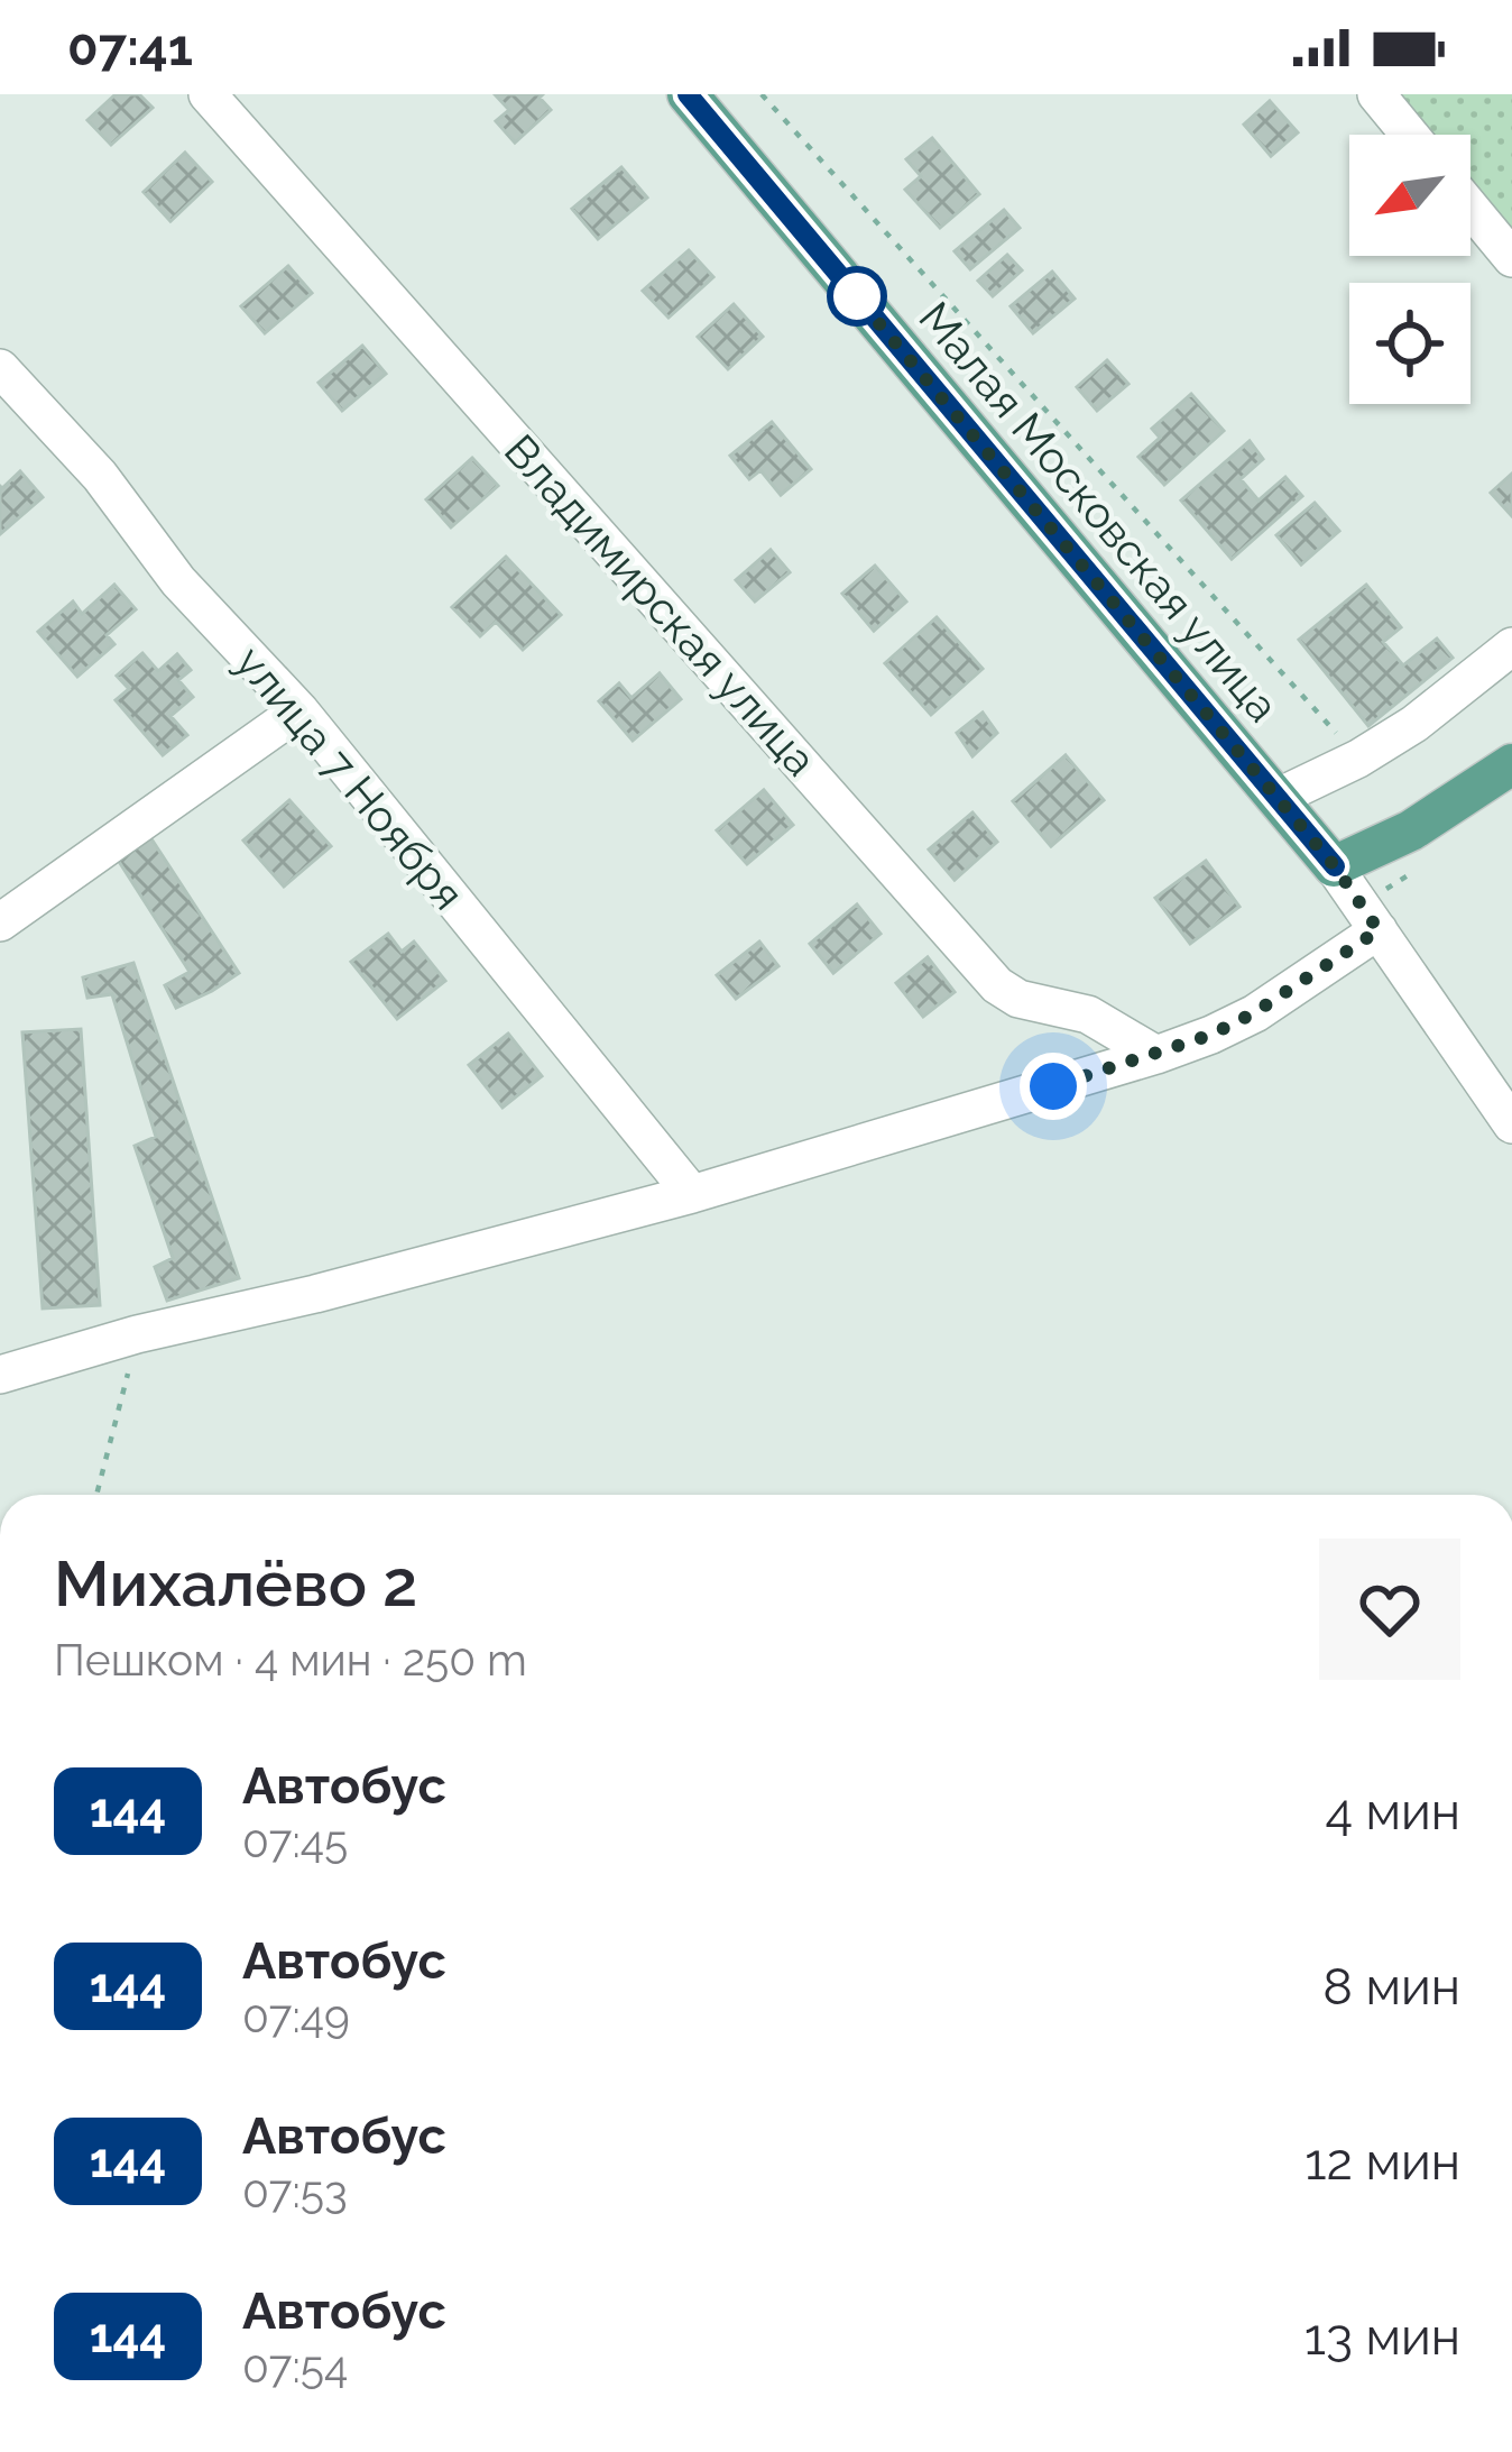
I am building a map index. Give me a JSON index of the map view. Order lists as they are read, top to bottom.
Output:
{
  "streets": {
    "main road": ["Малая Московская улица"],
    "street": ["Владимирская улица", "улица 7 Ноября"]
  },
  "lines": ["bus line 144"],
  "north": "bottom left",
  "page": {
    "status": "07:41",
    "heading": ["Михалёво 2", "Пешком · 4 мин · 250 m"],
    "list": [
      {
        "mark": "144",
        "name": "Автобус",
        "note": "07:45",
        "value": "4 мин"
      },
      {
        "mark": "144",
        "name": "Автобус",
        "note": "07:49",
        "value": "8 мин"
      },
      {
        "mark": "144",
        "name": "Автобус",
        "note": "07:53",
        "value": "12 мин"
      },
      {
        "mark": "144",
        "name": "Автобус",
        "note": "07:54",
        "value": "13 мин"
      }
    ]
  }
}
